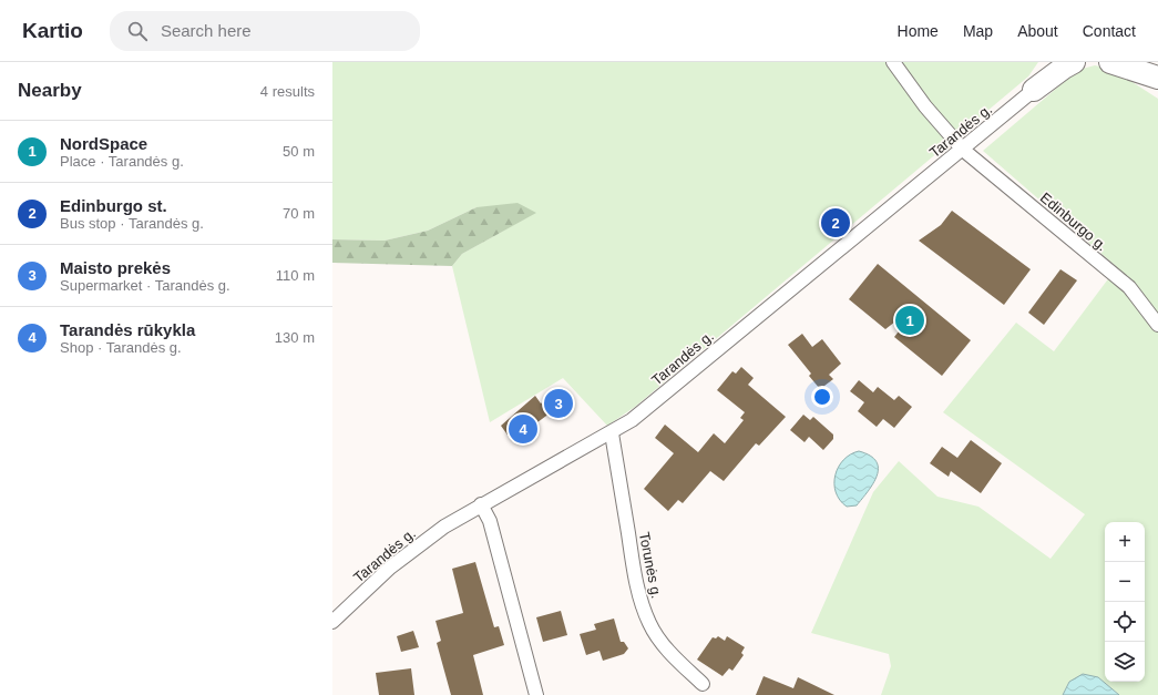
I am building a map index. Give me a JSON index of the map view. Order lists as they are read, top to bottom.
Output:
{
  "streets": {
    "street": ["Tarandės g.", "Edinburgo g.", "Torunės g."]
  },
  "crossings": [
    ["Tarandės g.", "Edinburgo g."],
    ["Tarandės g.", "Torunės g."]
  ],
  "page": {
    "header": "Kartio",
    "search": "Search here",
    "nav": [
      "Home",
      "Map",
      "About",
      "Contact"
    ],
    "heading": ["Nearby", "4 results"],
    "list": [
      {
        "mark": "1",
        "name": "NordSpace",
        "note": "Place · Tarandės g.",
        "value": "50 m"
      },
      {
        "mark": "2",
        "name": "Edinburgo st.",
        "note": "Bus stop · Tarandės g.",
        "value": "70 m"
      },
      {
        "mark": "3",
        "name": "Maisto prekės",
        "note": "Supermarket · Tarandės g.",
        "value": "110 m"
      },
      {
        "mark": "4",
        "name": "Tarandės rūkykla",
        "note": "Shop · Tarandės g.",
        "value": "130 m"
      }
    ],
    "pins": [
      "2",
      "1",
      "3",
      "4"
    ],
    "map_buttons": ["+", "−"]
  }
}
